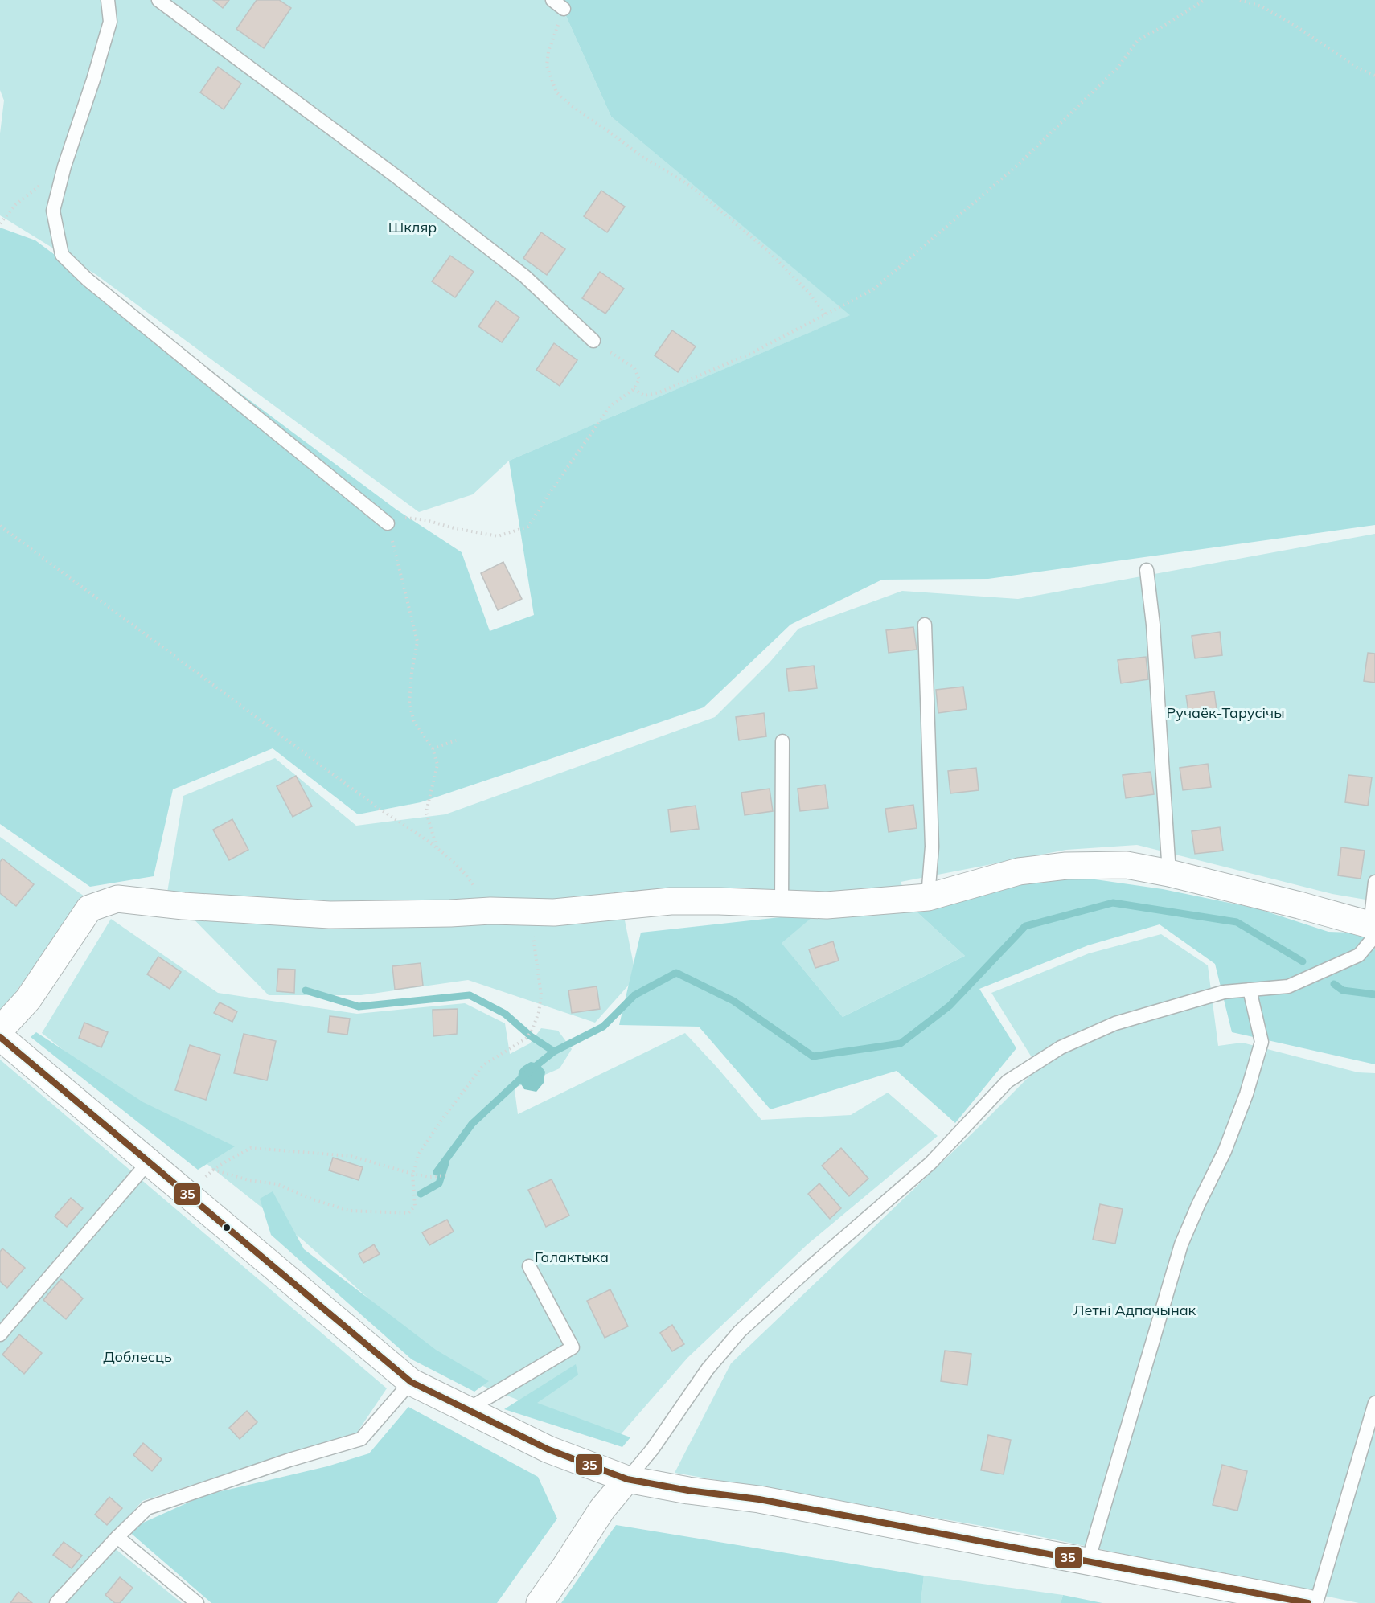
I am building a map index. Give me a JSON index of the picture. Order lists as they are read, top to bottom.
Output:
{
  "parks": [
    "Шкляр",
    "Ручаёк-Тарусічы",
    "Галактыка",
    "Летні Адпачынак",
    "Доблесць"
  ],
  "lines": ["transit line 35"]
}
